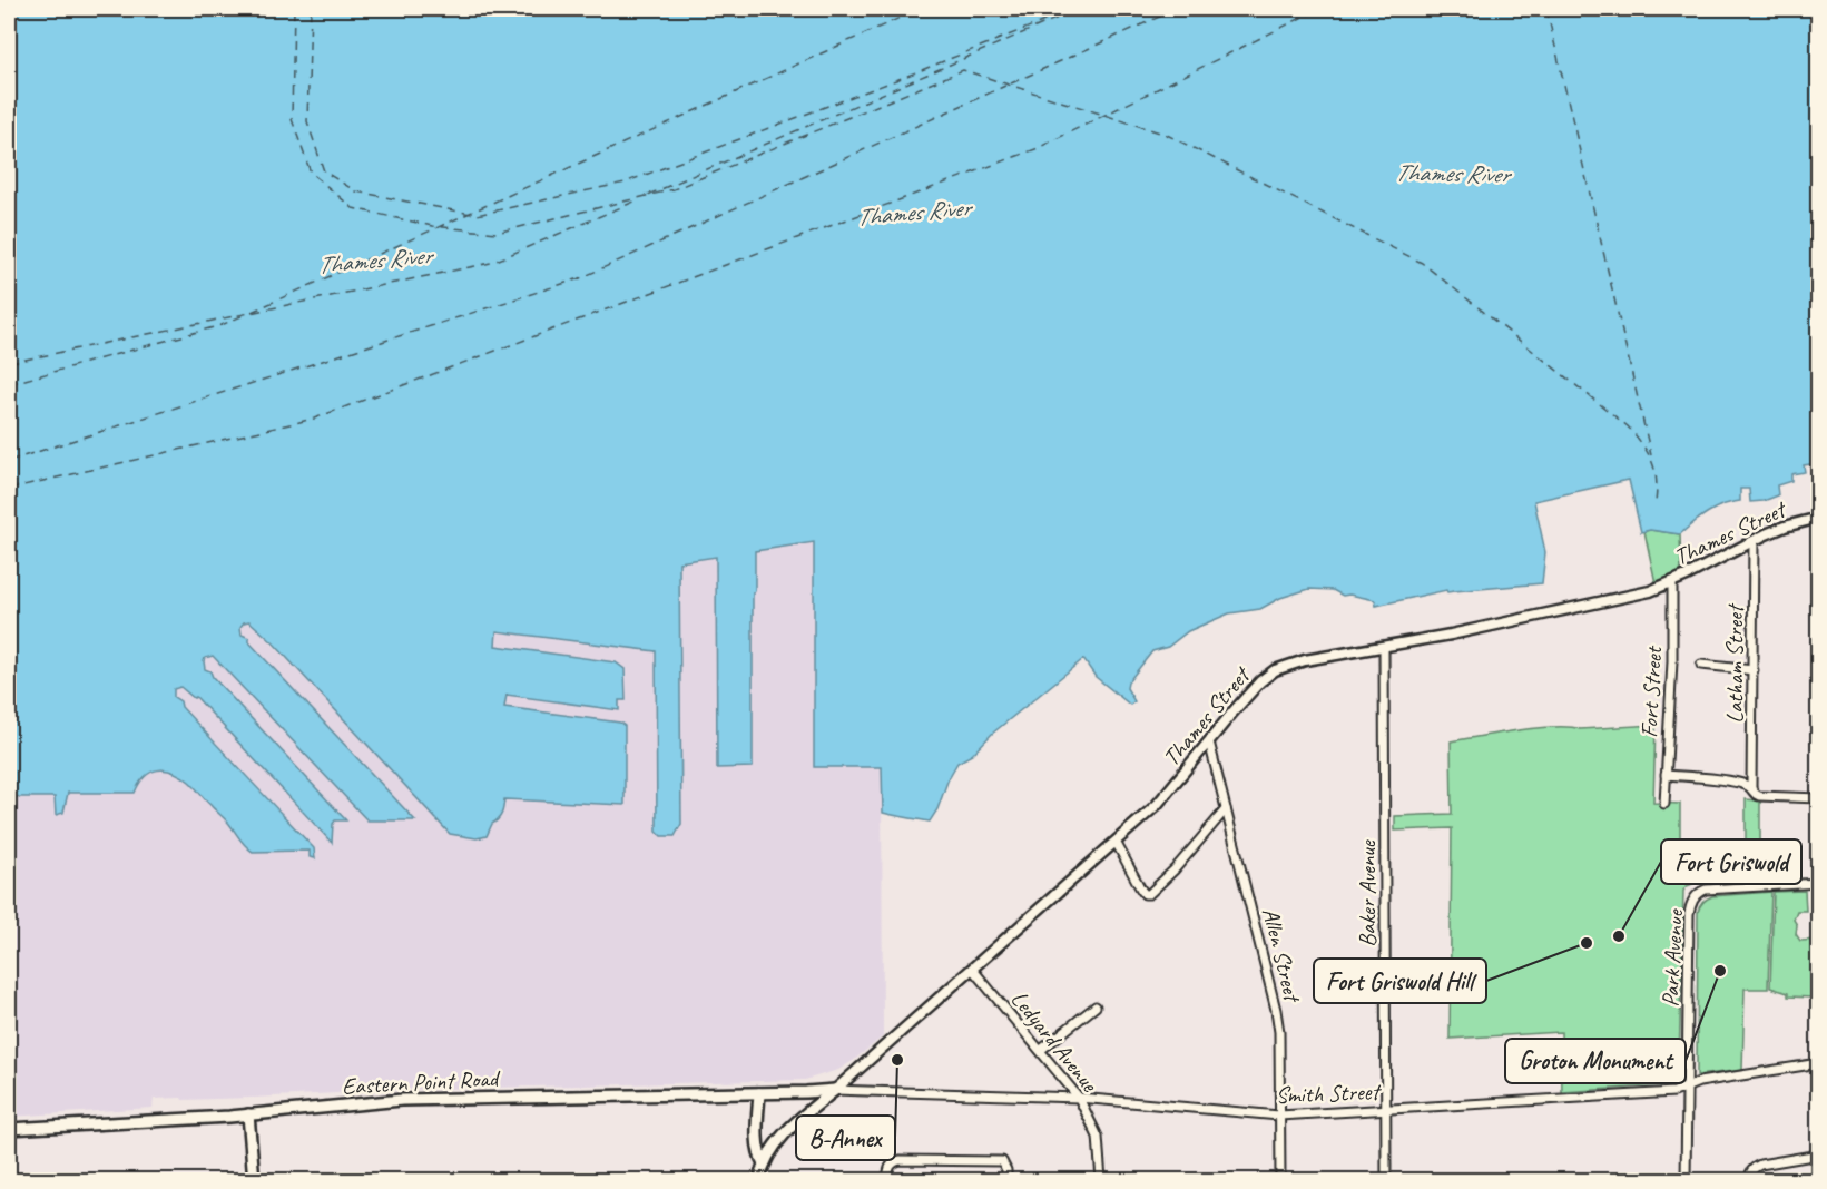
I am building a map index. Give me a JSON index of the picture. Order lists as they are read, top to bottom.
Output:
{
  "streets": {
    "main road": ["Eastern Point Road"],
    "street": [
      "Thames Street",
      "Latham Street",
      "Fort Street",
      "Baker Avenue",
      "Allen Street",
      "Park Avenue",
      "Ledyard Avenue",
      "Smith Street"
    ]
  },
  "crossings": [
    ["Thames Street", "Latham Street"],
    ["Thames Street", "Fort Street"],
    ["Thames Street", "Baker Avenue"],
    ["Thames Street", "Allen Street"],
    ["Thames Street", "Ledyard Avenue"],
    ["Thames Street", "Eastern Point Road"],
    ["Thames Street", "Smith Street"],
    ["Baker Avenue", "Smith Street"],
    ["Allen Street", "Smith Street"],
    ["Park Avenue", "Smith Street"],
    ["Ledyard Avenue", "Smith Street"],
    ["Eastern Point Road", "Smith Street"]
  ],
  "water": ["Thames River"],
  "places": [
    "Fort Griswold",
    "Fort Griswold Hill",
    "Groton Monument",
    "B-Annex"
  ]
}
